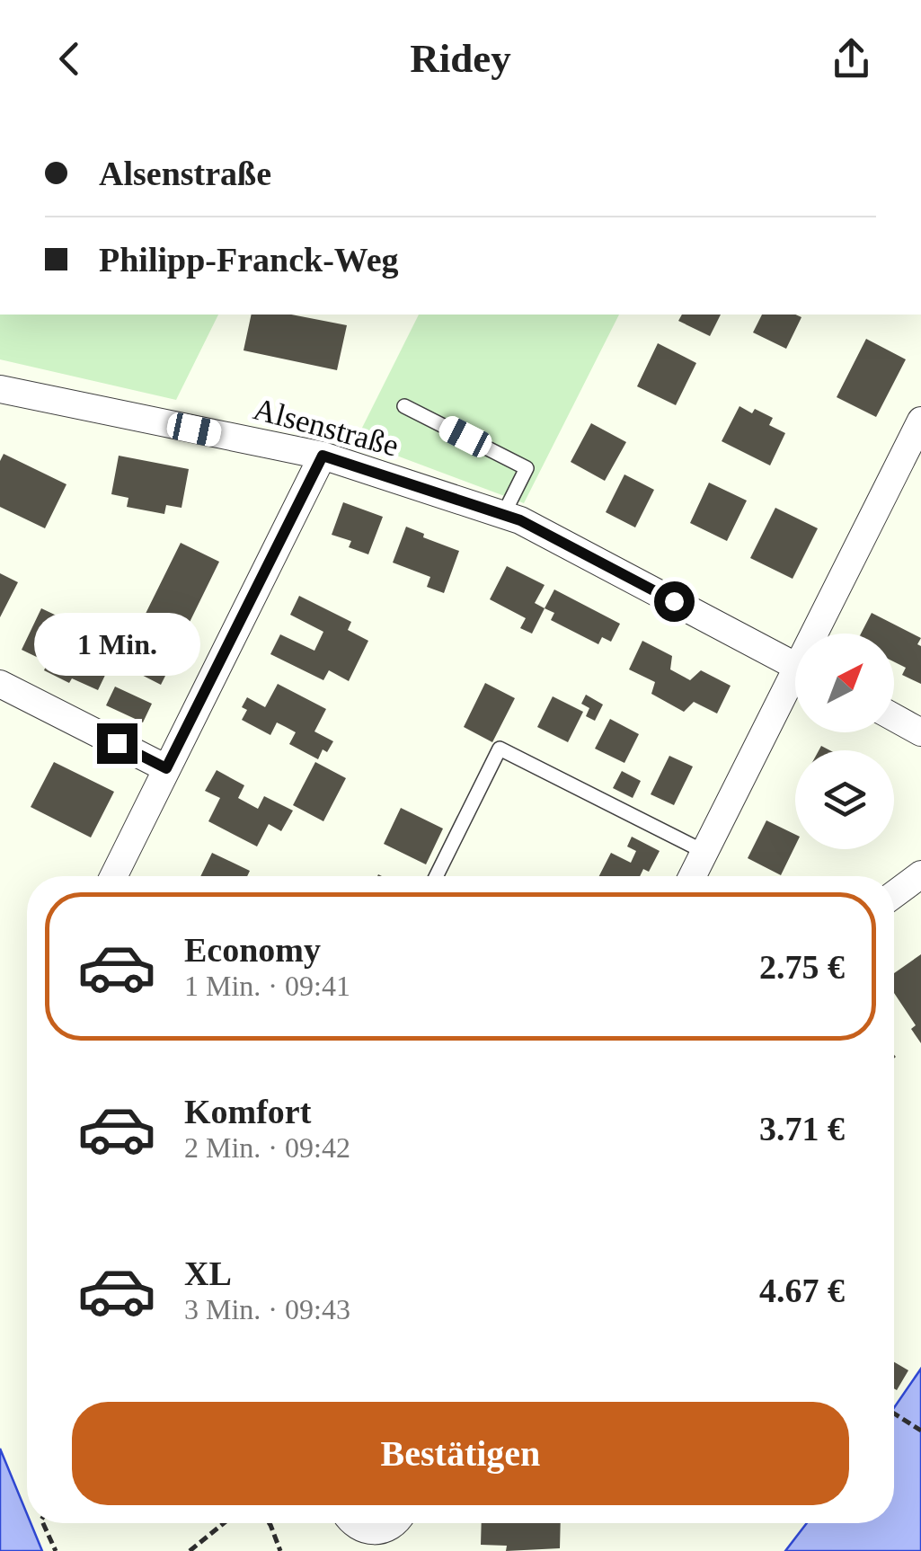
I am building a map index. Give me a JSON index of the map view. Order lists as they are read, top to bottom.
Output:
{
  "streets": {
    "street": ["Alsenstraße"]
  },
  "north": "top right",
  "page": {
    "header": "Ridey",
    "banner": ["Alsenstraße", "Philipp-Franck-Weg"],
    "bubble": "1 Min.",
    "list": [
      {
        "name": "Economy",
        "note": "1 Min. · 09:41",
        "value": "2.75 €"
      },
      {
        "name": "Komfort",
        "note": "2 Min. · 09:42",
        "value": "3.71 €"
      },
      {
        "name": "XL",
        "note": "3 Min. · 09:43",
        "value": "4.67 €"
      }
    ],
    "buttons": "Bestätigen"
  }
}
